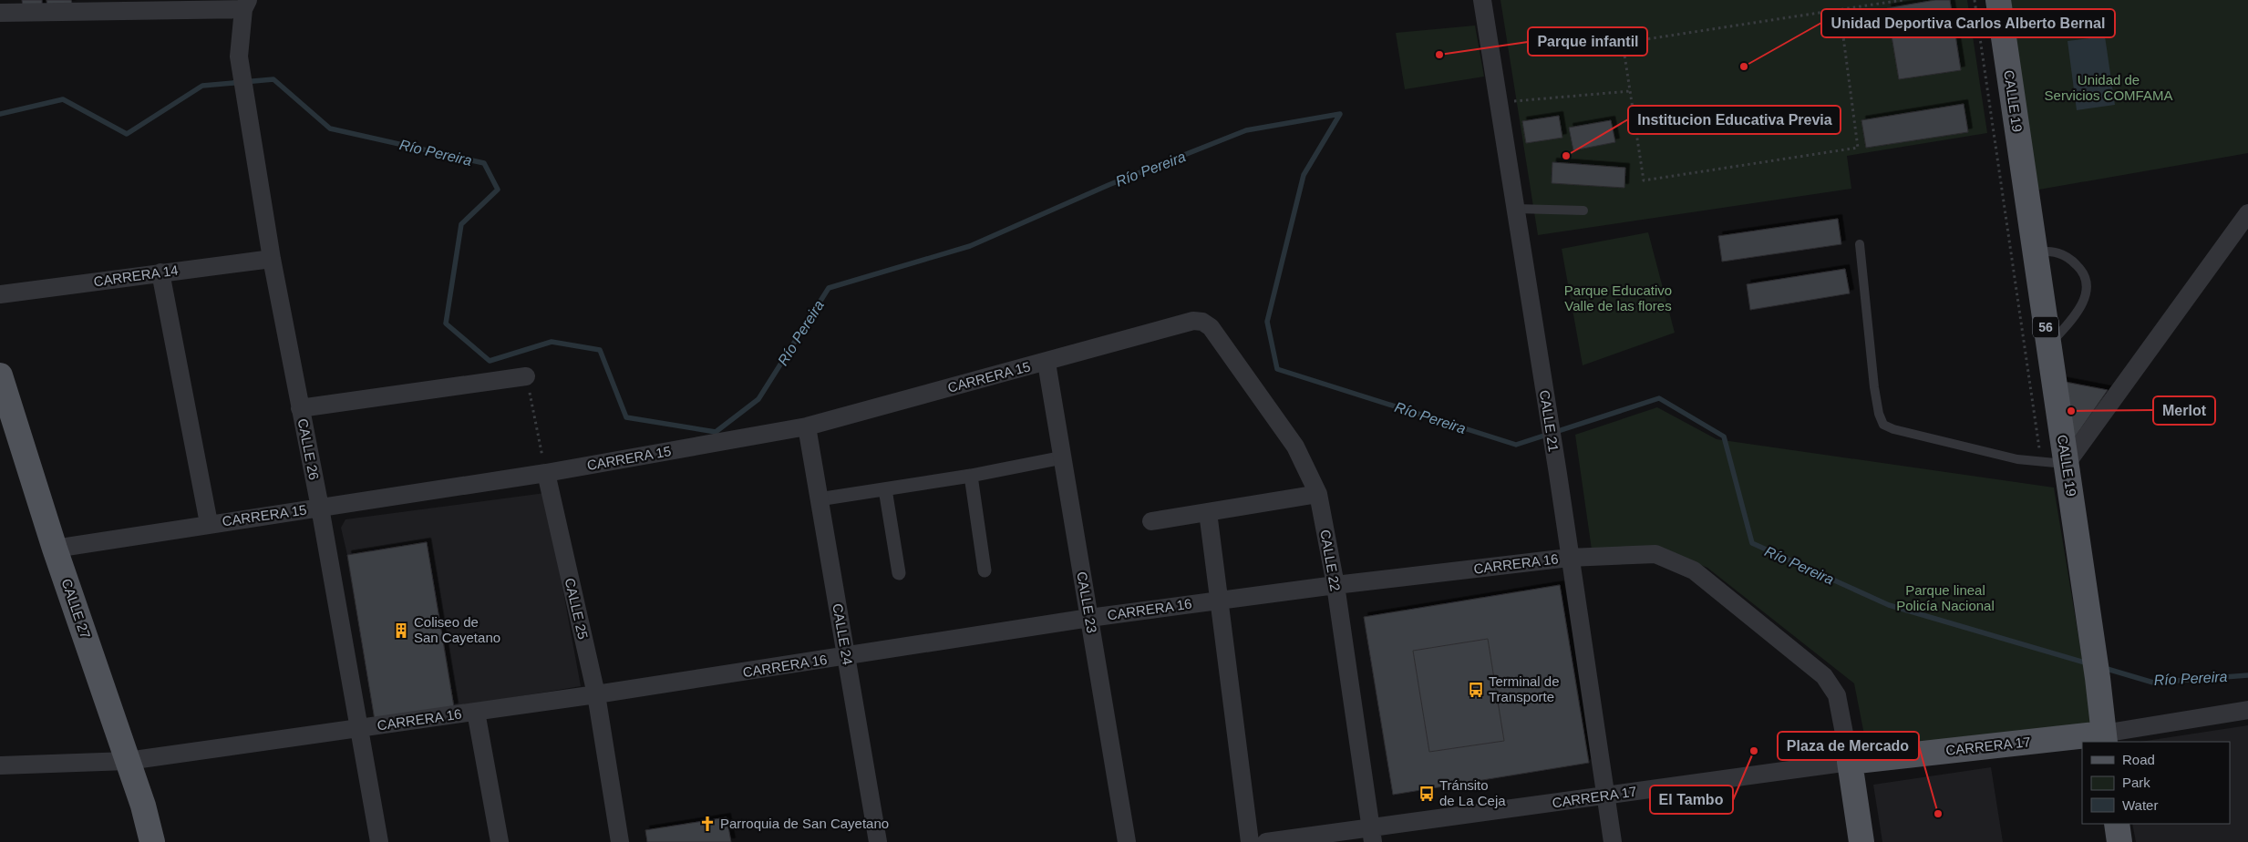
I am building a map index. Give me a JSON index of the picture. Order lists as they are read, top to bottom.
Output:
{
  "streets": {
    "main road": [
      "CALLE 19",
      "56",
      "CALLE 27",
      "CARRERA 17"
    ],
    "street": [
      "CARRERA 14",
      "CARRERA 15",
      "CALLE 21",
      "CALLE 26",
      "CALLE 22",
      "CARRERA 16",
      "CALLE 23",
      "CALLE 25",
      "CALLE 24"
    ]
  },
  "crossings": [
    ["CALLE 19", "CARRERA 17"],
    ["CARRERA 14", "CALLE 26"],
    ["CARRERA 15", "CALLE 26"],
    ["CARRERA 15", "CALLE 22"],
    ["CARRERA 15", "CALLE 23"],
    ["CARRERA 15", "CALLE 27"],
    ["CARRERA 15", "CALLE 25"],
    ["CARRERA 15", "CALLE 24"],
    ["CALLE 21", "CARRERA 16"],
    ["CALLE 21", "CARRERA 17"],
    ["CALLE 26", "CARRERA 16"],
    ["CALLE 22", "CARRERA 16"],
    ["CALLE 22", "CARRERA 17"],
    ["CARRERA 16", "CALLE 23"],
    ["CARRERA 16", "CALLE 27"],
    ["CARRERA 16", "CALLE 25"],
    ["CARRERA 16", "CALLE 24"],
    ["CARRERA 16", "CARRERA 17"]
  ],
  "water": ["Río Pereira"],
  "parks": ["Unidad de Servicios COMFAMA", "Parque Educativo Valle de las flores", "Parque lineal Policía Nacional"],
  "places": {
    "other": [
      "Parque infantil",
      "Unidad Deportiva Carlos Alberto Bernal",
      "Institucion Educativa Previa",
      "Merlot",
      "El Tambo",
      "Plaza de Mercado"
    ],
    "building": ["Coliseo de San Cayetano"],
    "bus stop": ["Terminal de Transporte", "Tránsito de La Ceja"],
    "church": ["Parroquia de San Cayetano"]
  },
  "legend": ["Road", "Park", "Water"]
}
